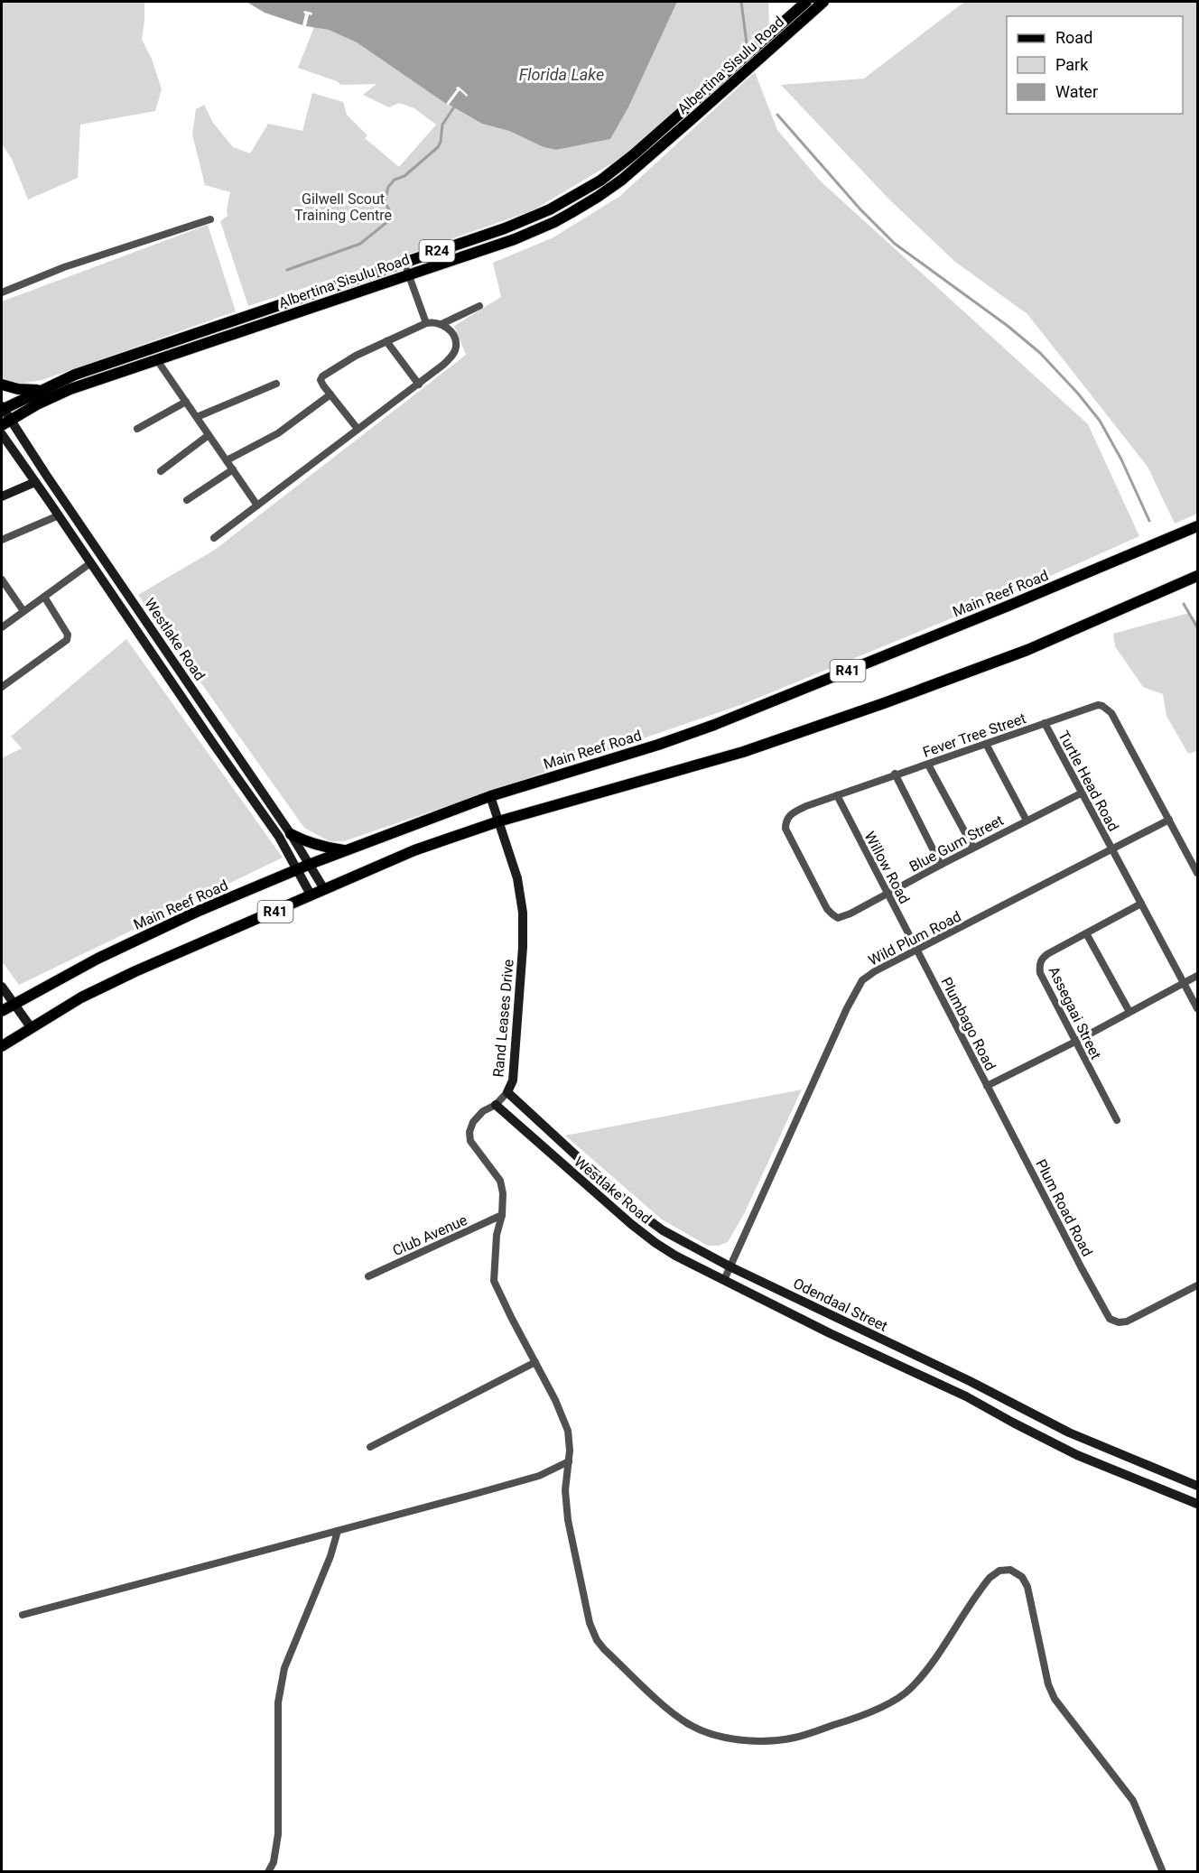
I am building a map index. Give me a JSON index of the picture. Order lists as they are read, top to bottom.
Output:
{
  "streets": {
    "main road": [
      "Albertina Sisulu Road",
      "R24",
      "Main Reef Road",
      "R41"
    ],
    "street": [
      "Westlake Road",
      "Fever Tree Street",
      "Turtle Head Road",
      "Blue Gum Street",
      "Willow Road",
      "Wild Plum Road",
      "Assegaai Street",
      "Rand Leases Drive",
      "Plumbago Road",
      "Plum Road Road",
      "Club Avenue",
      "Odendaal Street"
    ]
  },
  "crossings": [
    ["Albertina Sisulu Road", "Westlake Road"],
    ["Main Reef Road", "Westlake Road"],
    ["Main Reef Road", "Rand Leases Drive"],
    ["Westlake Road", "R41"],
    ["Westlake Road", "Wild Plum Road"],
    ["Westlake Road", "Rand Leases Drive"],
    ["Westlake Road", "Odendaal Street"],
    ["R41", "Rand Leases Drive"],
    ["Fever Tree Street", "Turtle Head Road"],
    ["Fever Tree Street", "Blue Gum Street"],
    ["Fever Tree Street", "Willow Road"],
    ["Fever Tree Street", "Wild Plum Road"],
    ["Turtle Head Road", "Blue Gum Street"],
    ["Turtle Head Road", "Wild Plum Road"],
    ["Blue Gum Street", "Willow Road"],
    ["Willow Road", "Wild Plum Road"],
    ["Willow Road", "Plumbago Road"],
    ["Wild Plum Road", "Plumbago Road"],
    ["Wild Plum Road", "Odendaal Street"],
    ["Rand Leases Drive", "Club Avenue"],
    ["Rand Leases Drive", "Odendaal Street"],
    ["Plumbago Road", "Plum Road Road"]
  ],
  "water": ["Florida Lake"],
  "parks": ["Gilwell Scout Training Centre"],
  "legend": ["Road", "Park", "Water"]
}
